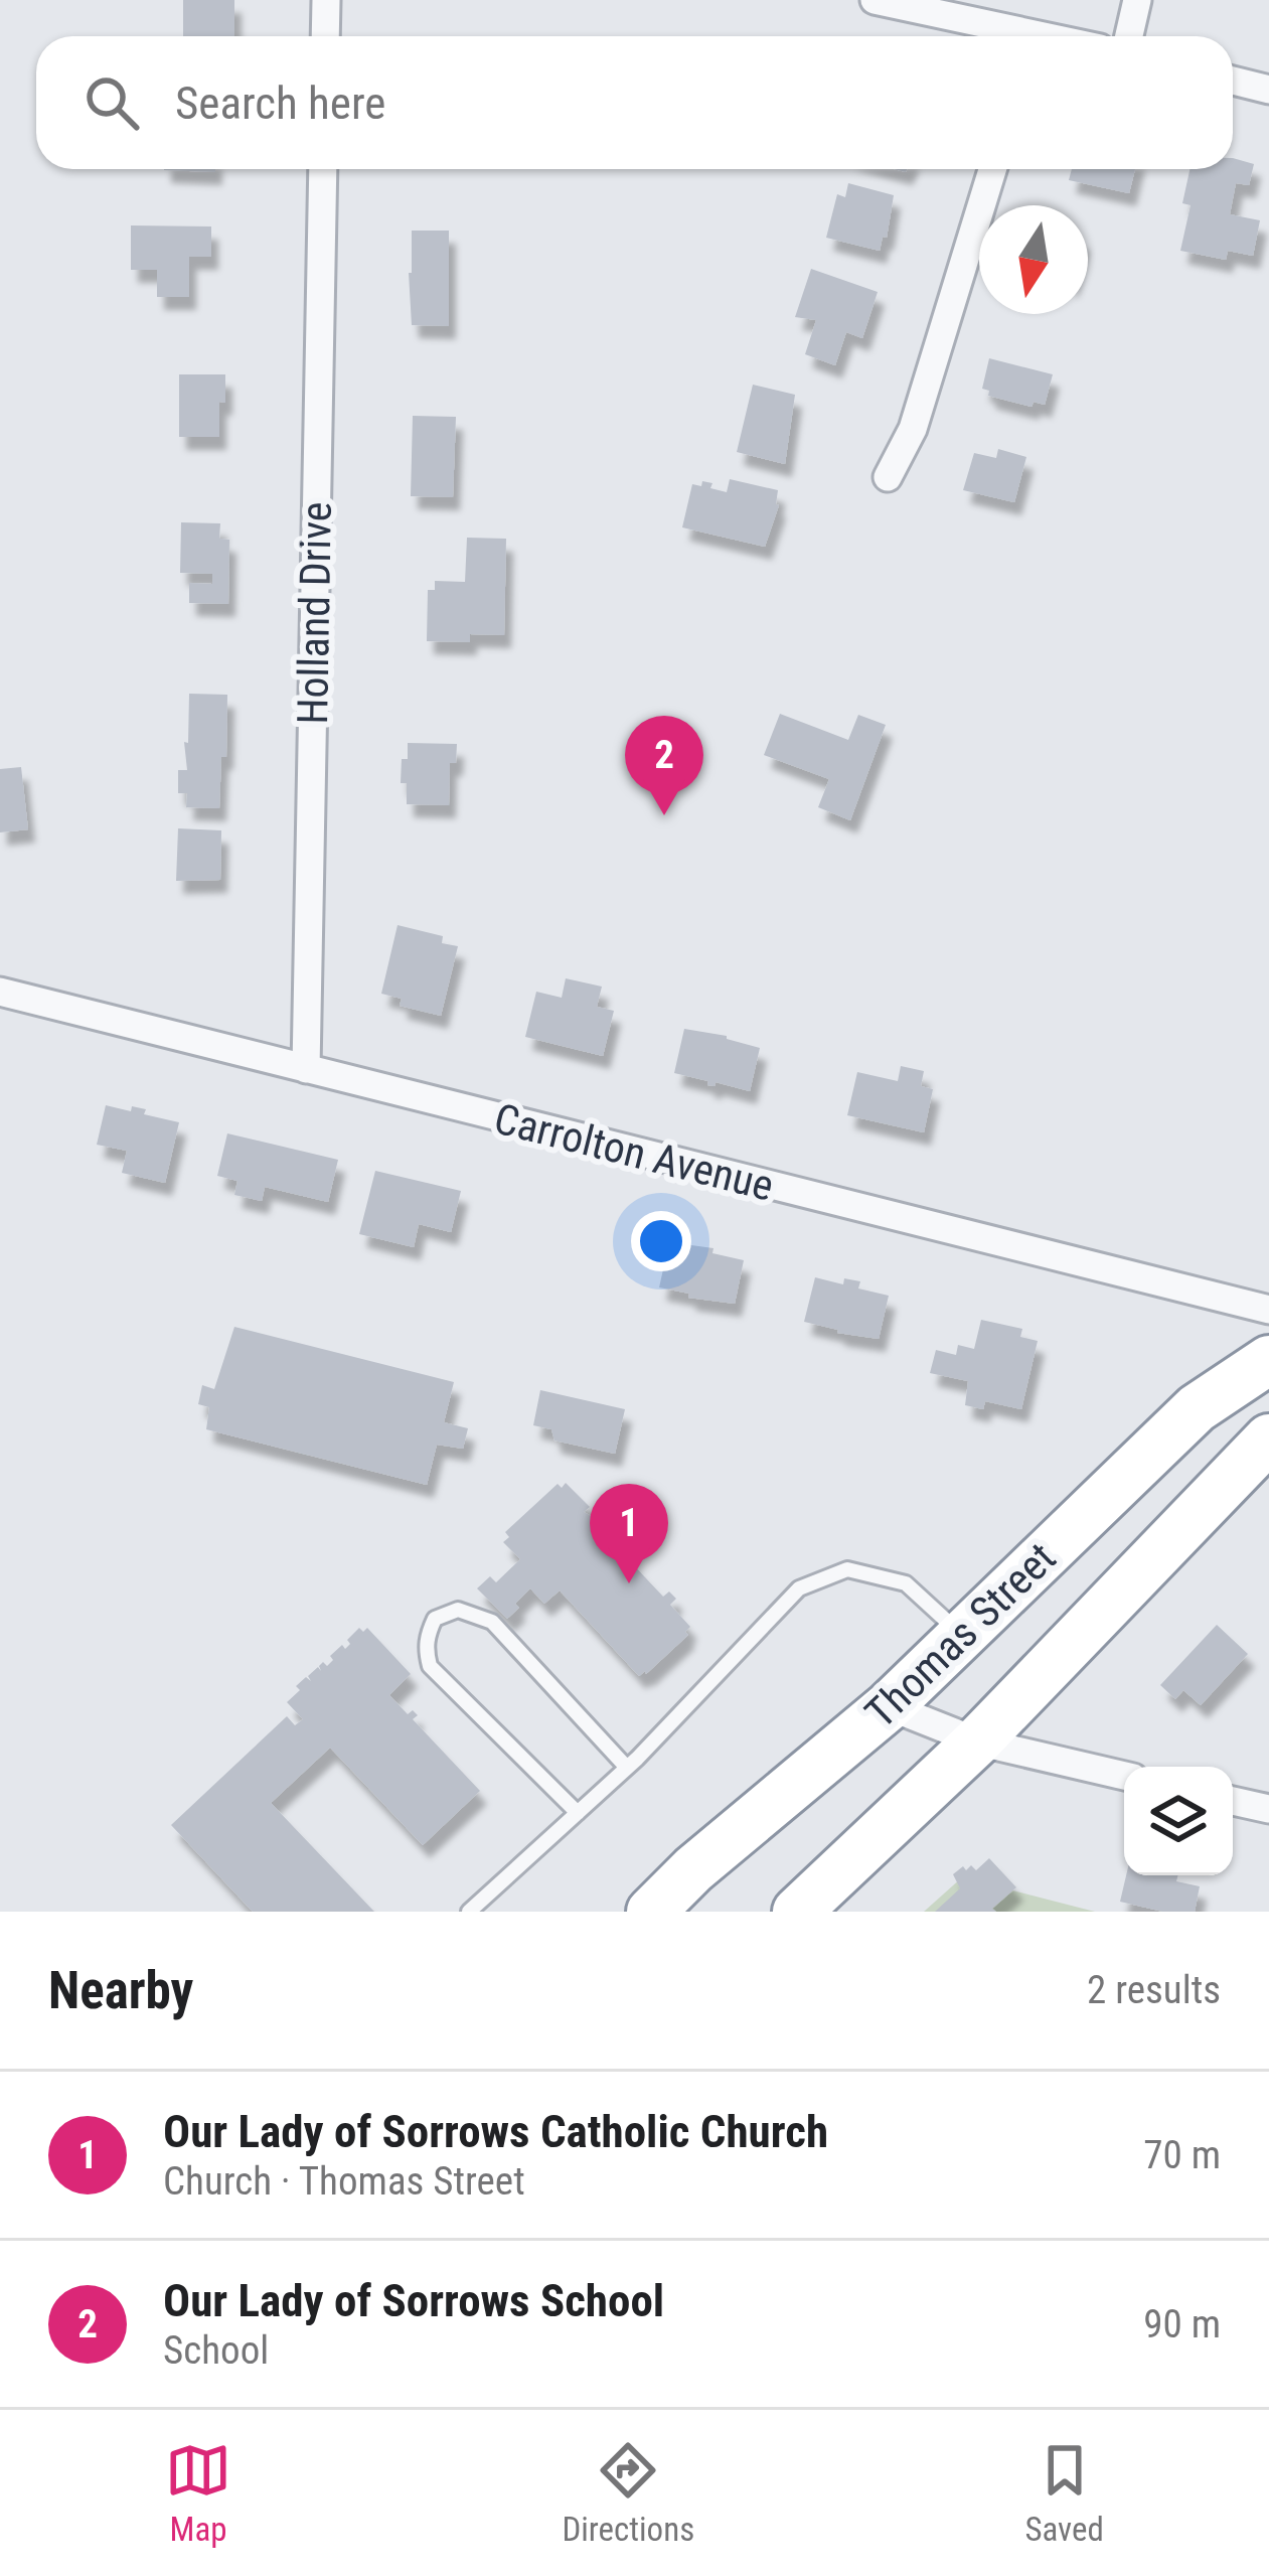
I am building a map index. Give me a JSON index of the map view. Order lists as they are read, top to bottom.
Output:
{
  "streets": {
    "highway": ["Thomas Street"],
    "street": ["Holland Drive", "Carrolton Avenue"]
  },
  "crossings": [
    ["Holland Drive", "Carrolton Avenue"]
  ],
  "north": "bottom",
  "page": {
    "search": "Search here",
    "pins": ["2", "1"],
    "heading": ["Nearby", "2 results"],
    "list": [
      {
        "mark": "1",
        "name": "Our Lady of Sorrows Catholic Church",
        "note": "Church · Thomas Street",
        "value": "70 m"
      },
      {
        "mark": "2",
        "name": "Our Lady of Sorrows School",
        "note": "School",
        "value": "90 m"
      }
    ],
    "nav": ["Map", "Directions", "Saved"]
  }
}
